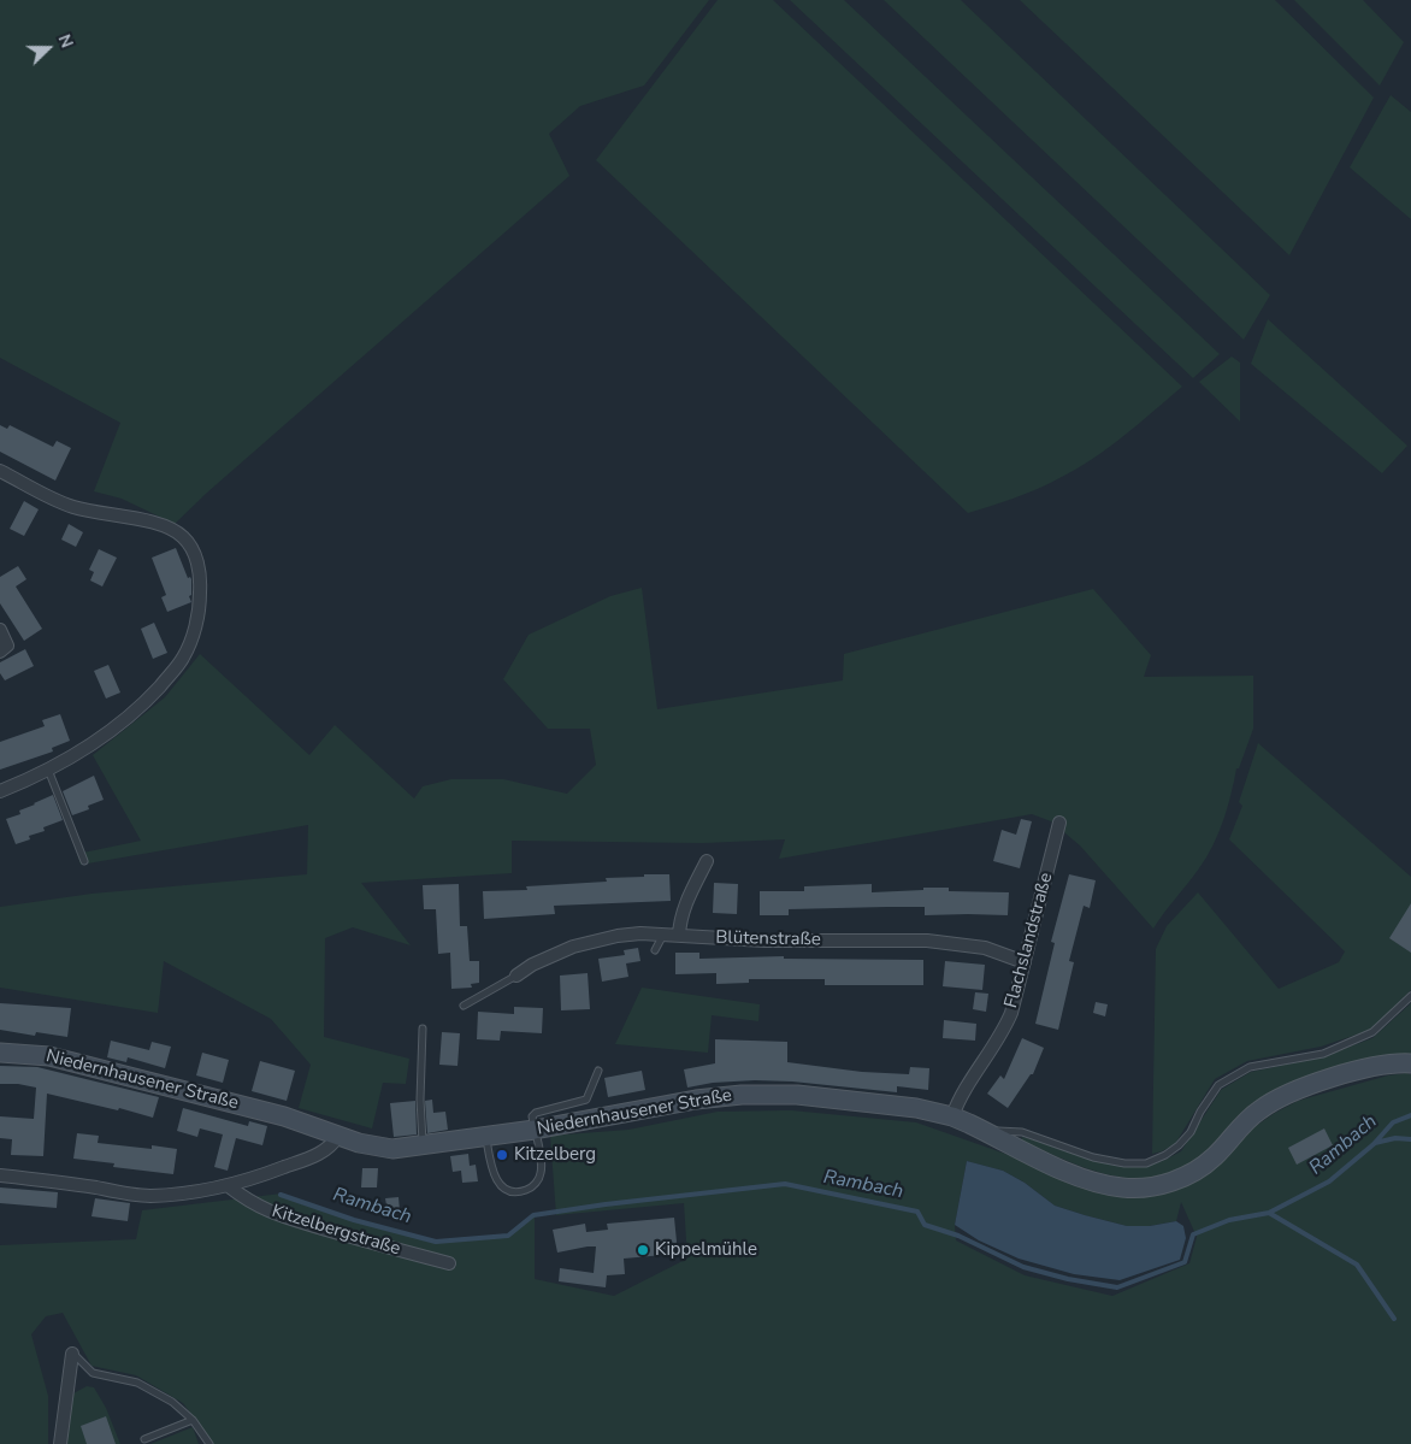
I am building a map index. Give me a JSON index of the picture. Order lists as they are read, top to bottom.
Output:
{
  "streets": {
    "main road": ["Niedernhausener Straße"],
    "street": ["Blütenstraße", "Flachslandstraße", "Kitzelbergstraße"]
  },
  "crossings": [
    ["Blütenstraße", "Flachslandstraße"],
    ["Flachslandstraße", "Niedernhausener Straße"]
  ],
  "water": ["Rambach"],
  "places": ["Kitzelberg", "Kippelmühle"],
  "north": "right"
}
